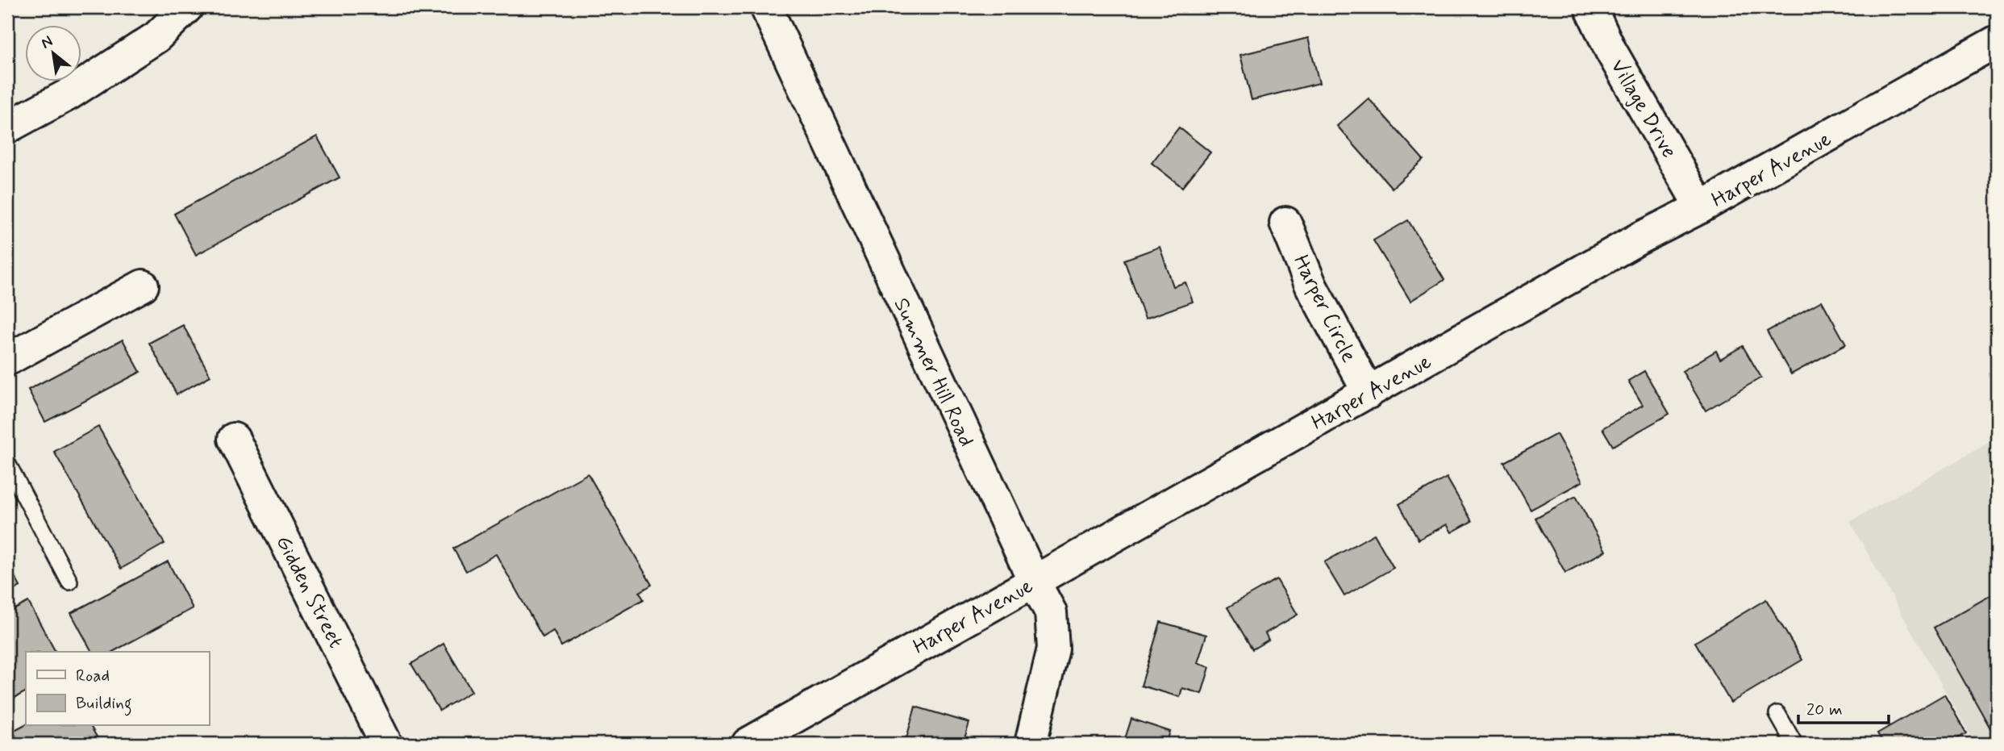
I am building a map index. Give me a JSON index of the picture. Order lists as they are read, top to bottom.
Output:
{
  "streets": {
    "street": [
      "Village Drive",
      "Harper Avenue",
      "Harper Circle",
      "Summer Hill Road",
      "Gidden Street"
    ]
  },
  "crossings": [
    ["Village Drive", "Harper Avenue"],
    ["Harper Avenue", "Harper Circle"],
    ["Harper Avenue", "Summer Hill Road"]
  ],
  "legend": ["Road", "Building"],
  "scale_bar": "20 m",
  "north": "top left"
}
